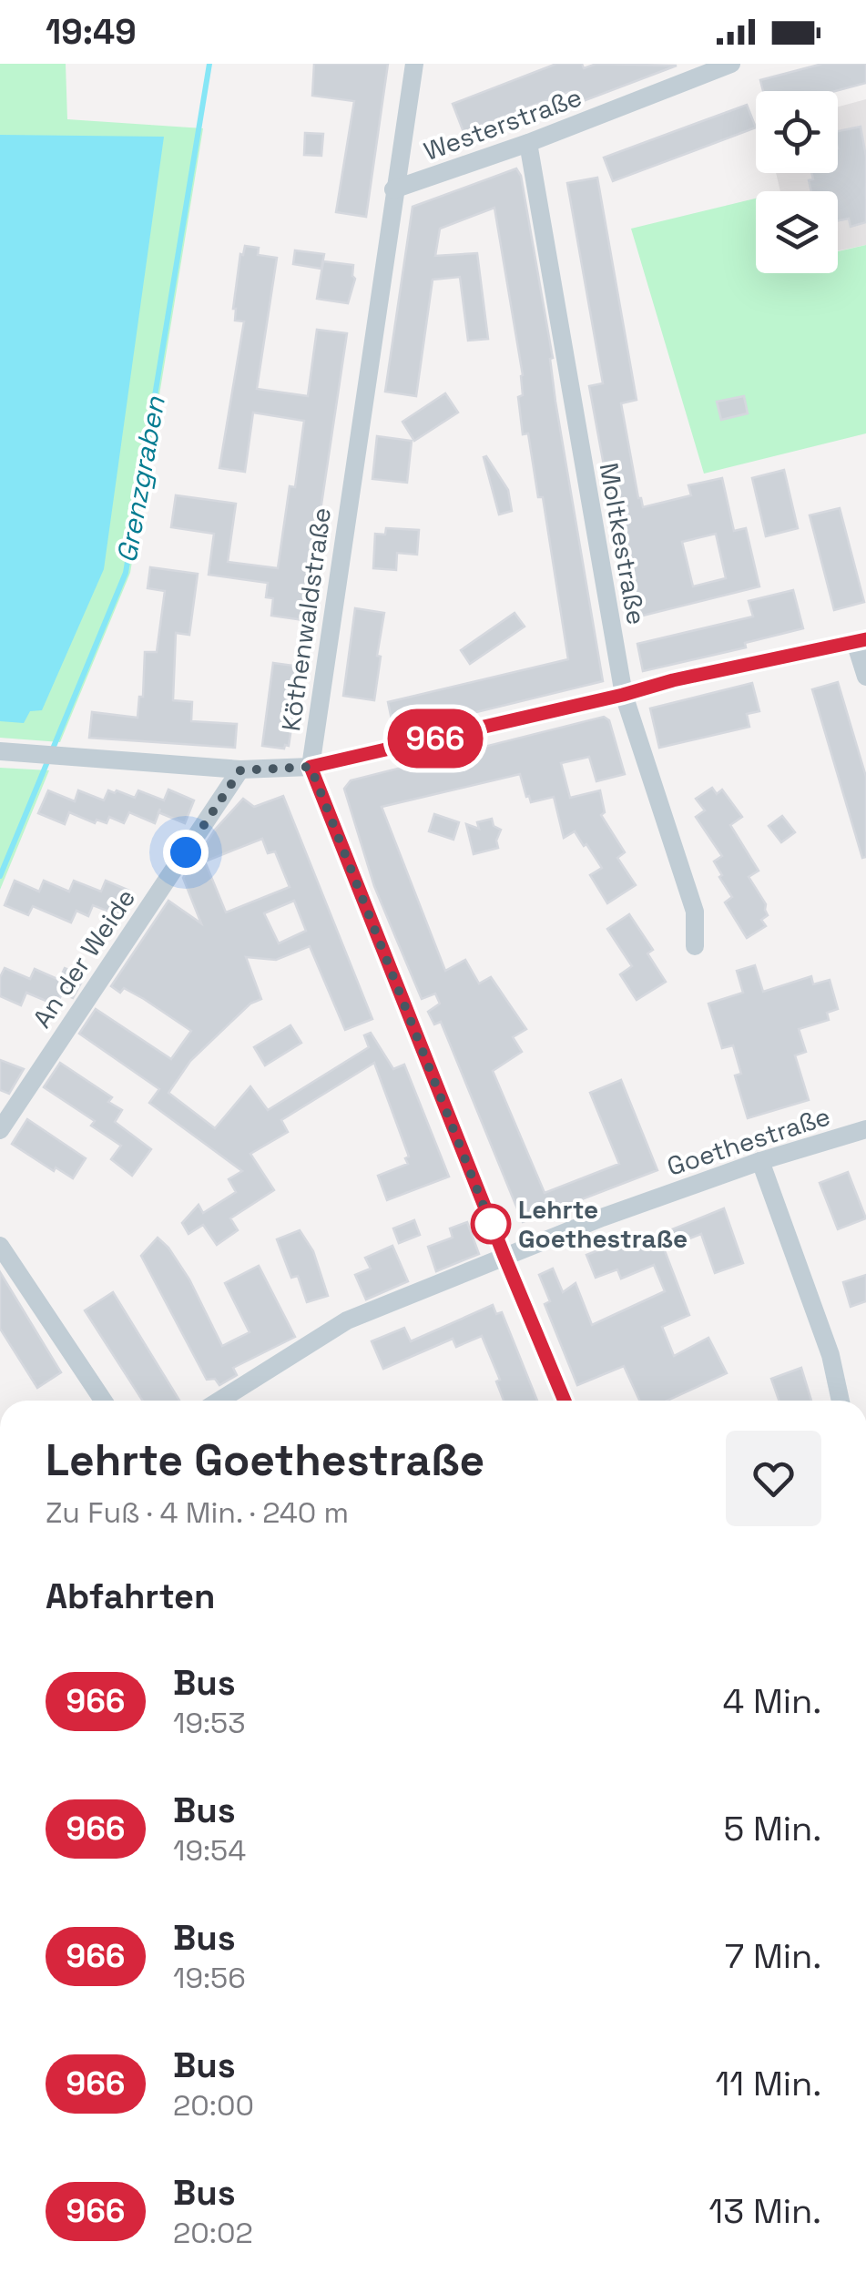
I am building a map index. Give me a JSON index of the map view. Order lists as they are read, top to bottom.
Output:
{
  "streets": {
    "street": [
      "Westerstraße",
      "Moltkestraße",
      "Köthenwaldstraße",
      "An der Weide",
      "Goethestraße"
    ]
  },
  "crossings": [
    ["Westerstraße", "Moltkestraße"],
    ["Westerstraße", "Köthenwaldstraße"],
    ["Köthenwaldstraße", "Goethestraße"]
  ],
  "water": ["Grenzgraben"],
  "places": ["Lehrte Goethestraße"],
  "lines": ["bus line 966"],
  "page": {
    "status": "19:49",
    "on_map": "966",
    "heading": [
      ["Lehrte Goethestraße", "Zu Fuß · 4 Min. · 240 m"],
      "Abfahrten"
    ],
    "list": [
      {
        "mark": "966",
        "name": "Bus",
        "note": "19:53",
        "value": "4 Min."
      },
      {
        "mark": "966",
        "name": "Bus",
        "note": "19:54",
        "value": "5 Min."
      },
      {
        "mark": "966",
        "name": "Bus",
        "note": "19:56",
        "value": "7 Min."
      },
      {
        "mark": "966",
        "name": "Bus",
        "note": "20:00",
        "value": "11 Min."
      },
      {
        "mark": "966",
        "name": "Bus",
        "note": "20:02",
        "value": "13 Min."
      }
    ]
  }
}
